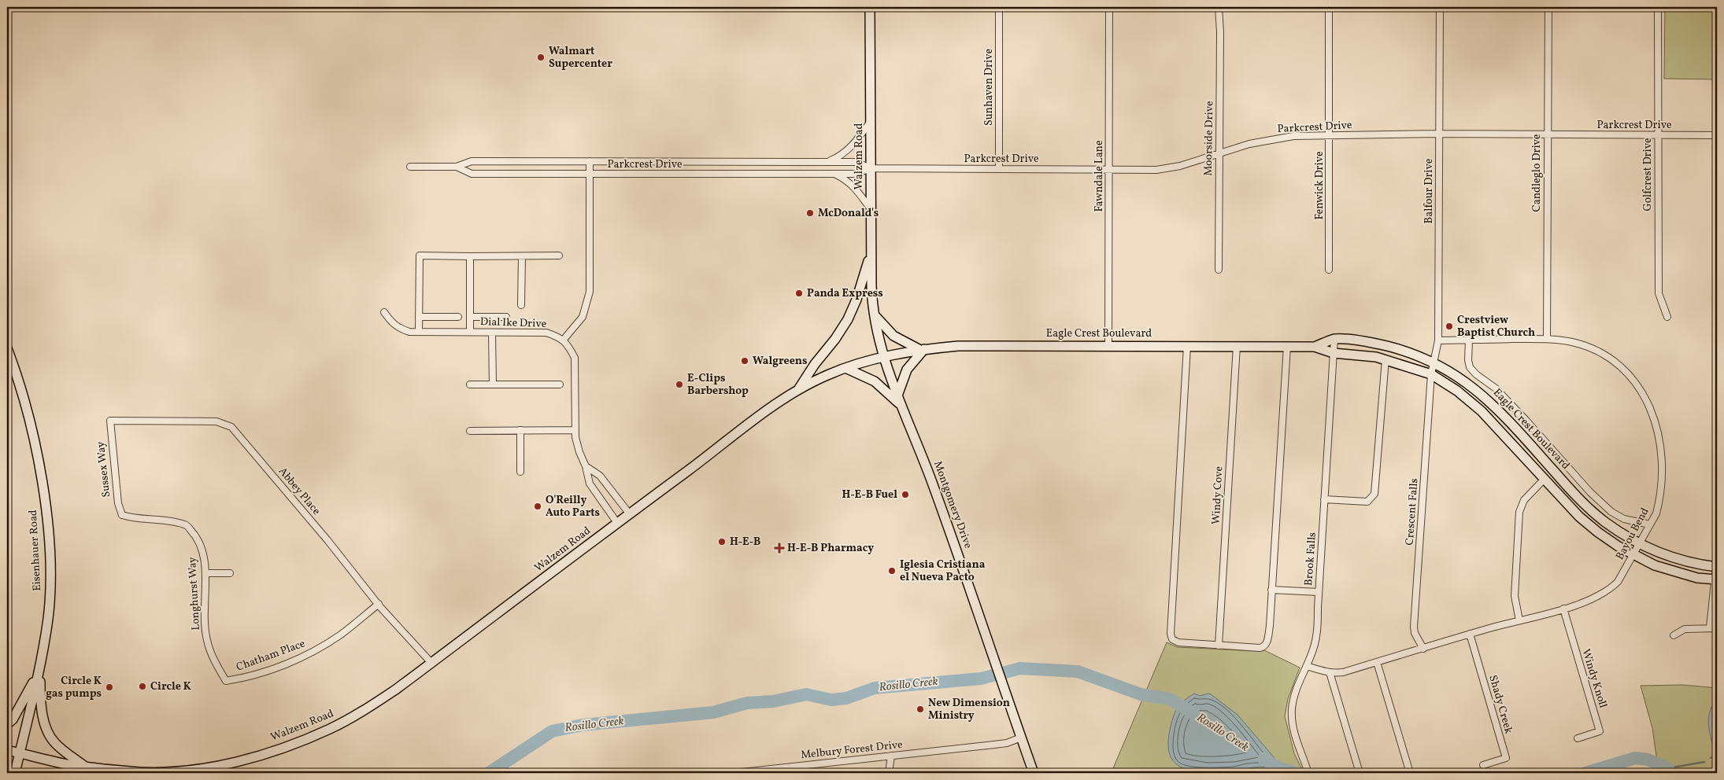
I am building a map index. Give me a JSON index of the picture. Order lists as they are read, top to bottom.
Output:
{
  "streets": {
    "main road": [
      "Walzem Road",
      "Eagle Crest Boulevard",
      "Montgomery Drive",
      "Eisenhauer Road"
    ],
    "street": [
      "Sunhaven Drive",
      "Parkcrest Drive",
      "Moorside Drive",
      "Candleglo Drive",
      "Golfcrest Drive",
      "Fawndale Lane",
      "Fenwick Drive",
      "Balfour Drive",
      "Dial Ike Drive",
      "Sussex Way",
      "Abbey Place",
      "Windy Cove",
      "Crescent Falls",
      "Bayou Bend",
      "Brook Falls",
      "Longhurst Way",
      "Chatham Place",
      "Windy Knoll",
      "Shady Creek",
      "Melbury Forest Drive"
    ]
  },
  "crossings": [
    ["Sunhaven Drive", "Parkcrest Drive"],
    ["Parkcrest Drive", "Moorside Drive"],
    ["Parkcrest Drive", "Walzem Road"],
    ["Parkcrest Drive", "Candleglo Drive"],
    ["Parkcrest Drive", "Golfcrest Drive"],
    ["Parkcrest Drive", "Fawndale Lane"],
    ["Parkcrest Drive", "Fenwick Drive"],
    ["Parkcrest Drive", "Balfour Drive"],
    ["Walzem Road", "Eagle Crest Boulevard"],
    ["Walzem Road", "Abbey Place"],
    ["Walzem Road", "Montgomery Drive"],
    ["Walzem Road", "Eisenhauer Road"],
    ["Candleglo Drive", "Bayou Bend"],
    ["Fawndale Lane", "Eagle Crest Boulevard"],
    ["Balfour Drive", "Eagle Crest Boulevard"],
    ["Balfour Drive", "Crescent Falls"],
    ["Balfour Drive", "Bayou Bend"],
    ["Eagle Crest Boulevard", "Windy Cove"],
    ["Eagle Crest Boulevard", "Montgomery Drive"],
    ["Eagle Crest Boulevard", "Crescent Falls"],
    ["Eagle Crest Boulevard", "Bayou Bend"],
    ["Eagle Crest Boulevard", "Brook Falls"],
    ["Sussex Way", "Abbey Place"],
    ["Sussex Way", "Longhurst Way"],
    ["Abbey Place", "Chatham Place"],
    ["Montgomery Drive", "Melbury Forest Drive"],
    ["Crescent Falls", "Bayou Bend"],
    ["Bayou Bend", "Brook Falls"],
    ["Bayou Bend", "Windy Knoll"],
    ["Bayou Bend", "Shady Creek"],
    ["Longhurst Way", "Chatham Place"]
  ],
  "water": ["Rosillo Creek"],
  "places": {
    "other": [
      "Walmart Supercenter",
      "McDonald's",
      "Panda Express",
      "Crestview Baptist Church",
      "Walgreens",
      "E-Clips Barbershop",
      "H-E-B Fuel",
      "O'Reilly Auto Parts",
      "H-E-B",
      "Iglesia Cristiana el Nueva Pacto",
      "Circle K",
      "Circle K gas pumps",
      "New Dimension Ministry"
    ],
    "health": ["H-E-B Pharmacy"]
  }
}
